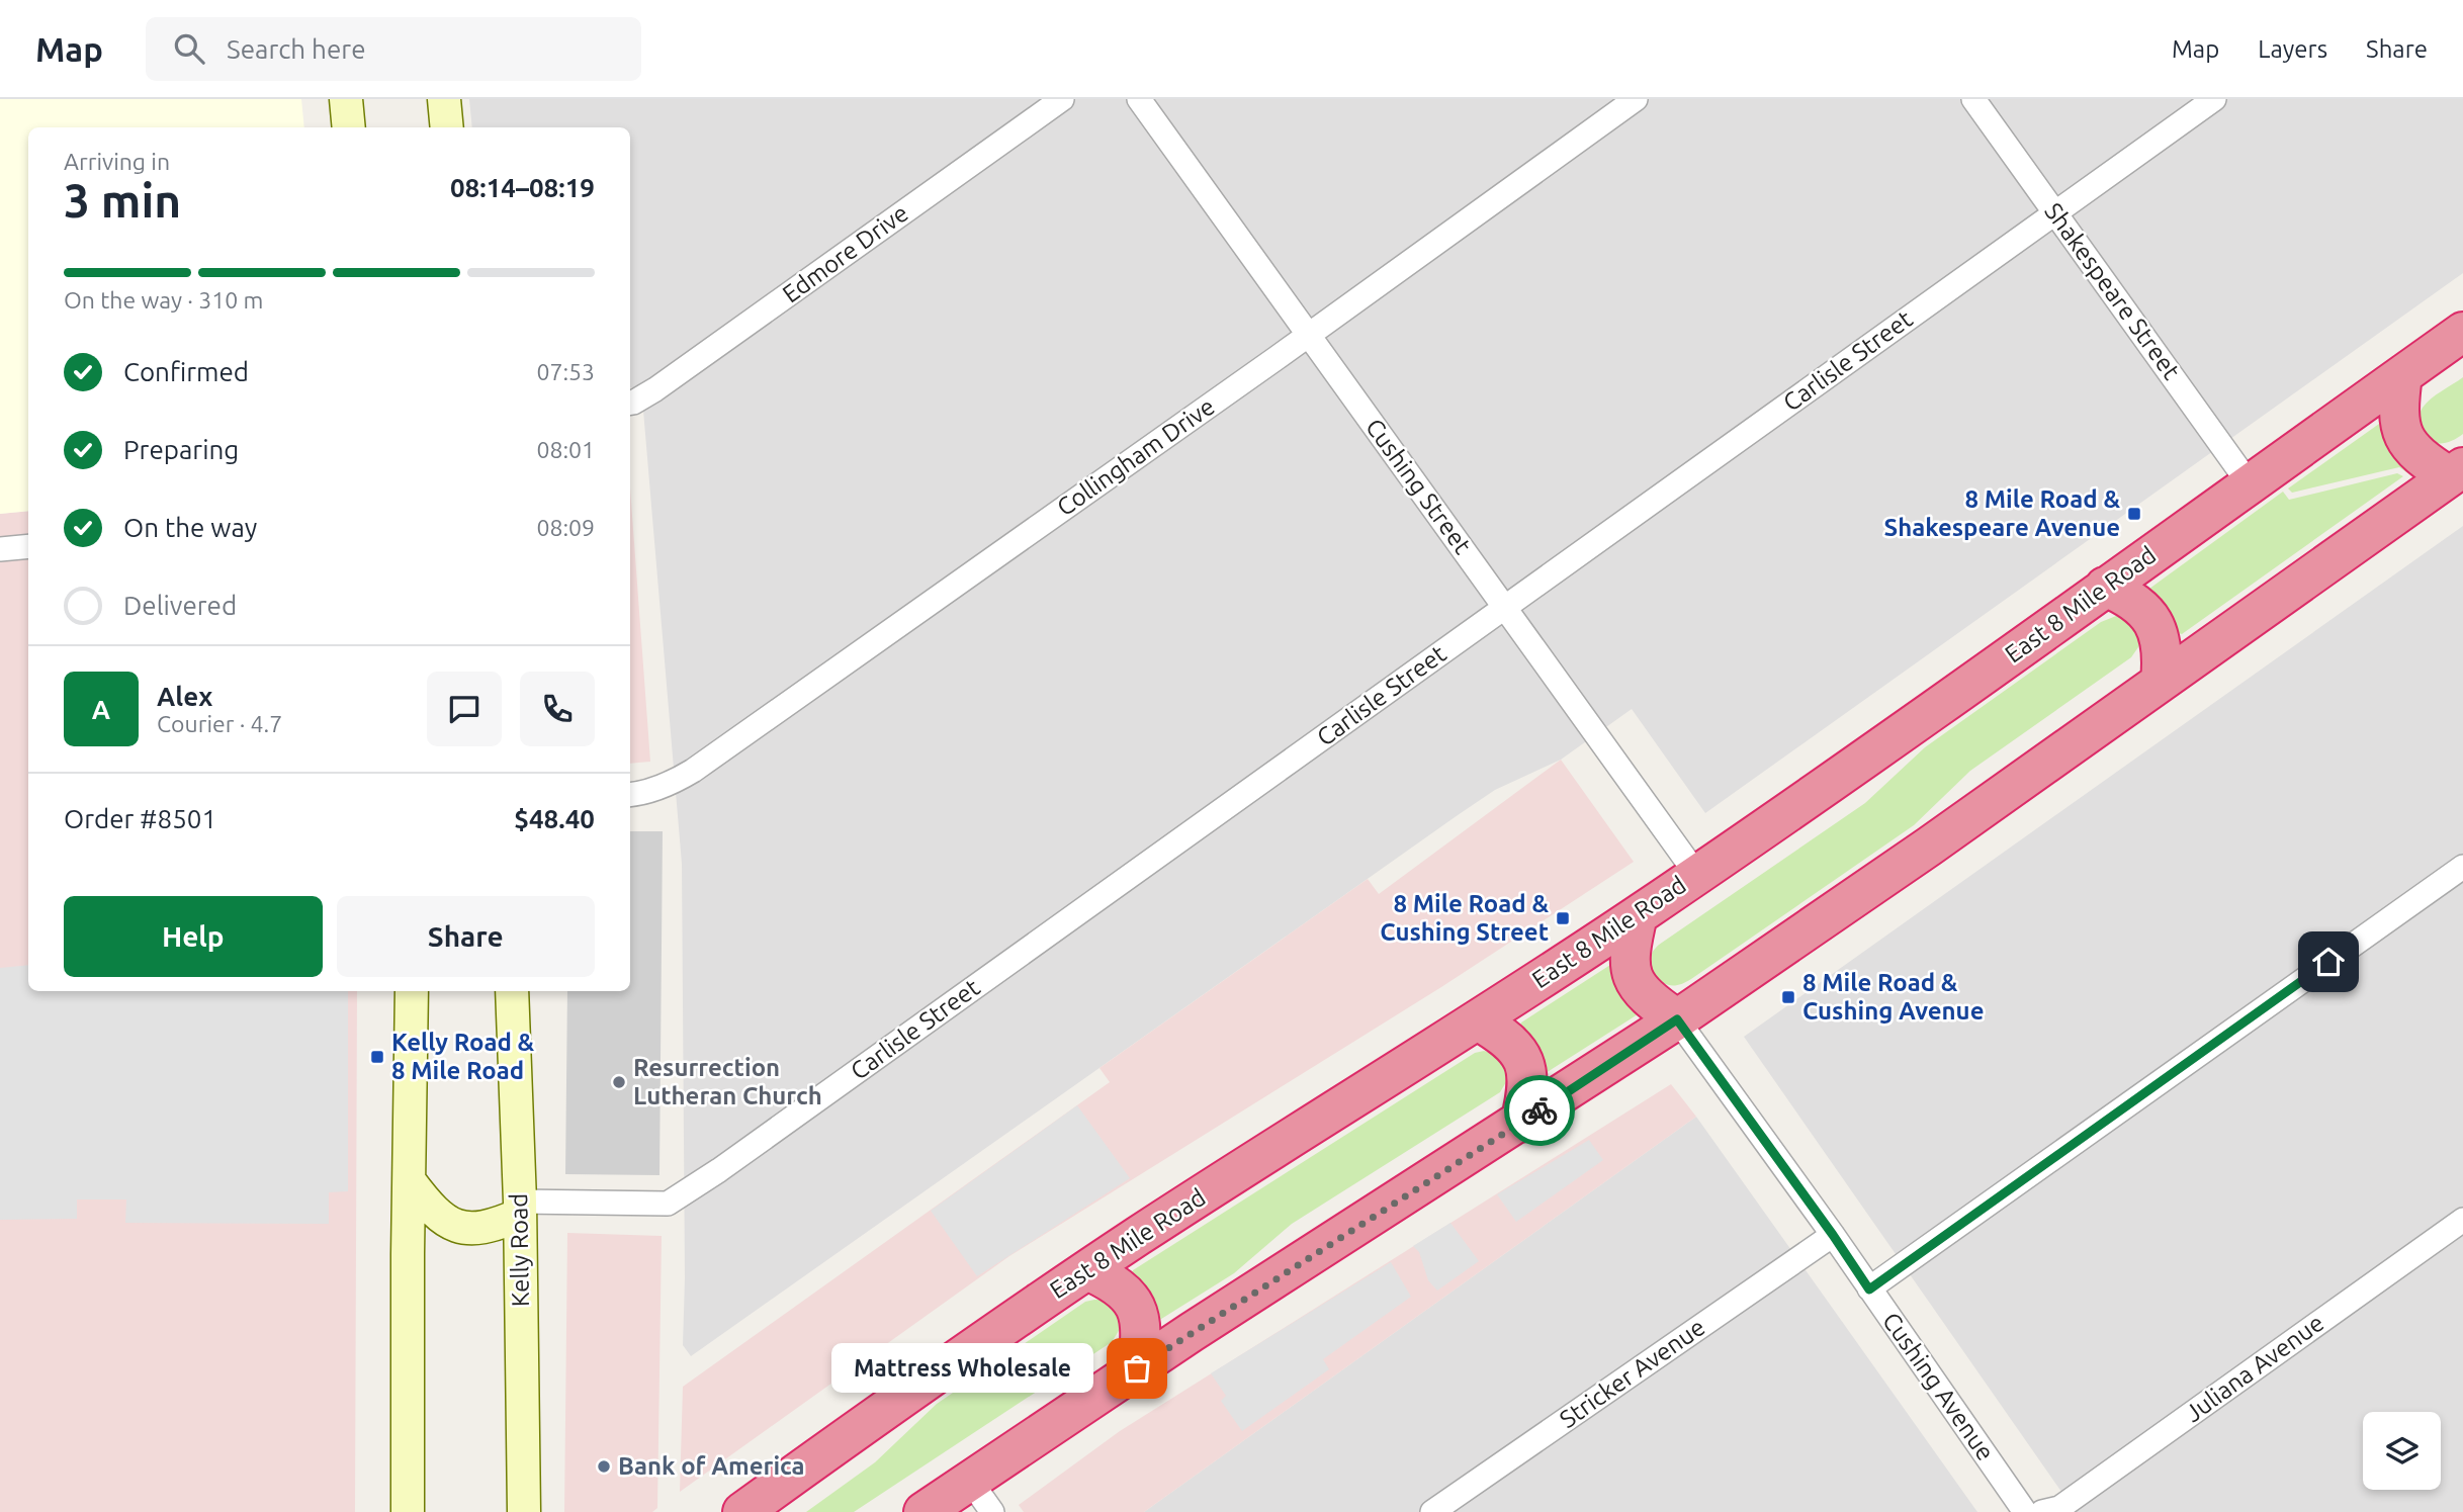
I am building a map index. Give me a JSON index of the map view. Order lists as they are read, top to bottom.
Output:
{
  "streets": {
    "highway": ["East 8 Mile Road"],
    "street": [
      "Edmore Drive",
      "Shakespeare Street",
      "Carlisle Street",
      "Collingham Drive",
      "Cushing Street",
      "Kelly Road",
      "Juliana Avenue",
      "Stricker Avenue",
      "Cushing Avenue"
    ]
  },
  "crossings": [
    ["Shakespeare Street", "Carlisle Street"],
    ["Shakespeare Street", "East 8 Mile Road"],
    ["Carlisle Street", "Cushing Street"],
    ["Carlisle Street", "Kelly Road"],
    ["Collingham Drive", "Cushing Street"],
    ["Cushing Street", "East 8 Mile Road"],
    ["Stricker Avenue", "Cushing Avenue"]
  ],
  "places": {
    "transit": [
      "8 Mile Road & Shakespeare Avenue",
      "8 Mile Road & Cushing Street",
      "8 Mile Road & Cushing Avenue",
      "Kelly Road & 8 Mile Road"
    ],
    "other": ["Resurrection Lutheran Church", "Mattress Wholesale", "Bank of America"]
  },
  "page": {
    "header": "Map",
    "search": "Search here",
    "nav": ["Map", "Layers", "Share"],
    "heading": ["3 min", "Arriving in", "08:14–08:19"],
    "panel": [
      "Alex",
      "Courier · 4.7",
      "Order #8501",
      "$48.40"
    ],
    "bar": "On the way · 310 m",
    "list": [
      ["Confirmed", "07:53"],
      ["Preparing", "08:01"],
      ["On the way", "08:09"],
      "Delivered"
    ],
    "round": "A",
    "buttons": ["Help", "Share"],
    "bubble": "Mattress Wholesale"
  }
}
